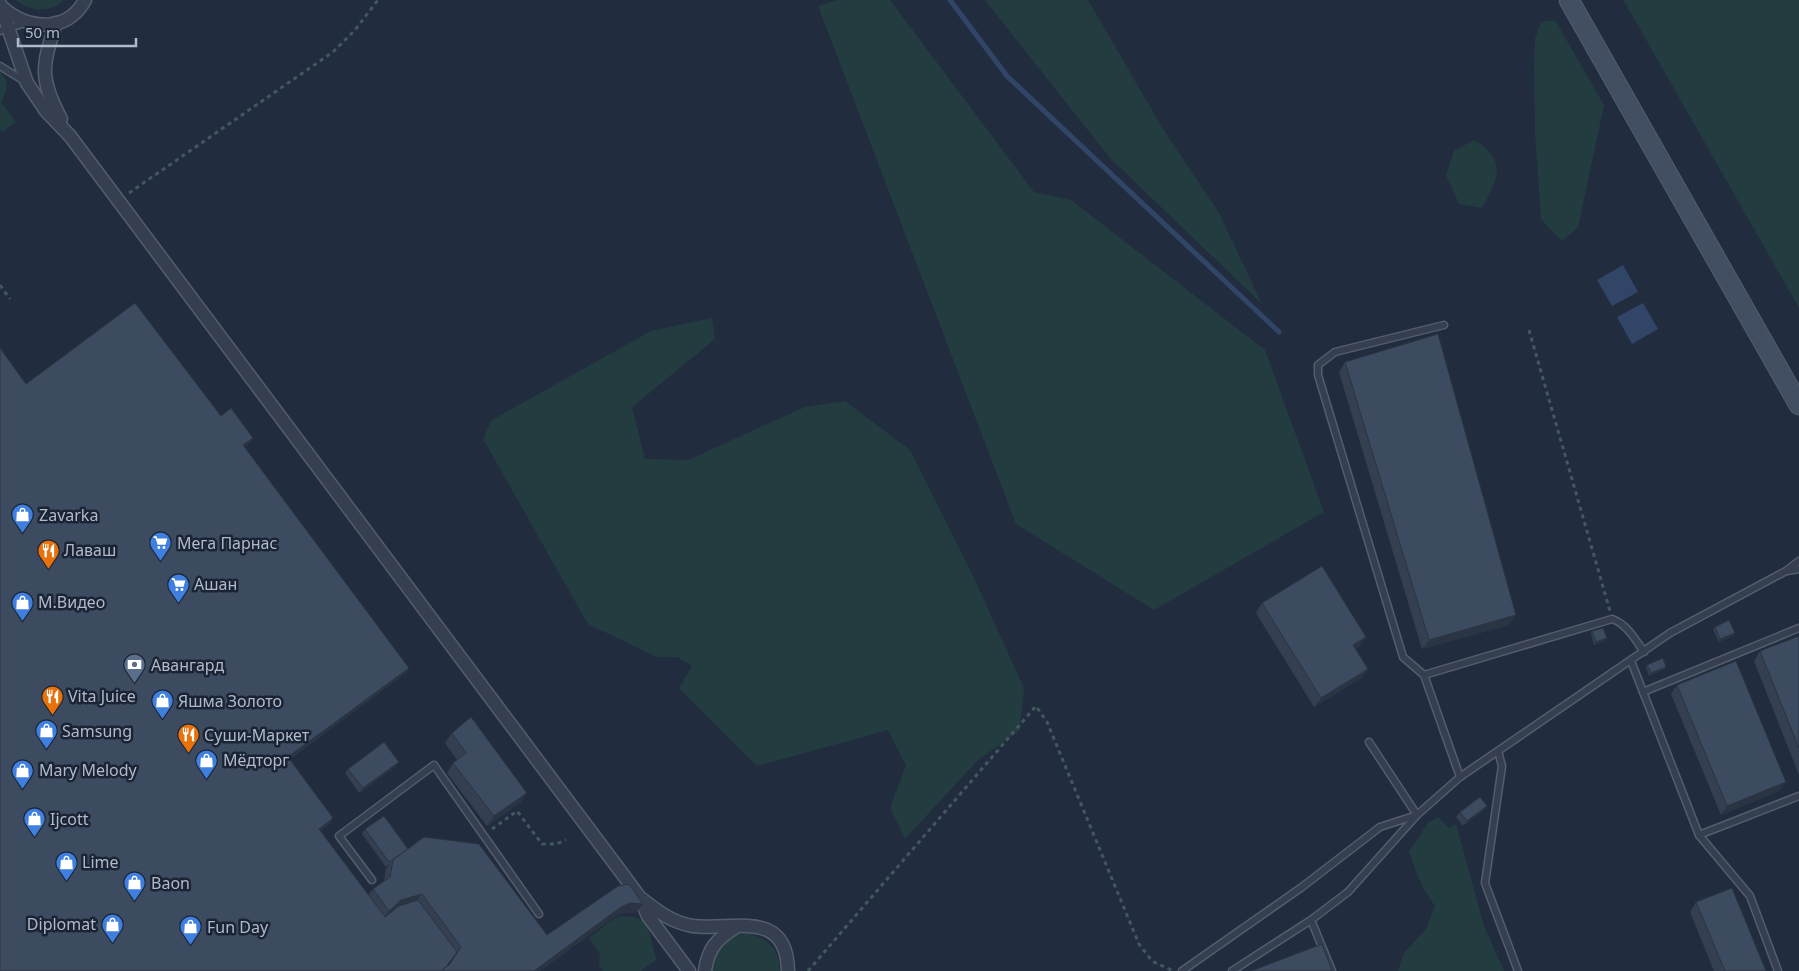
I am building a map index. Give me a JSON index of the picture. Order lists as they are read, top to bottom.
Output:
{
  "places": {
    "shop": [
      "Zavarka",
      "М.Видео",
      "Яшма Золото",
      "Samsung",
      "Мёдторг",
      "Mary Melody",
      "Ijcott",
      "Lime",
      "Baon",
      "Diplomat",
      "Fun Day"
    ],
    "supermarket": ["Мега Парнас", "Ашан"],
    "restaurant": ["Лаваш", "Vita Juice", "Суши-Маркет"],
    "bank": ["Авангард"]
  },
  "scale_bar": "50 m"
}
